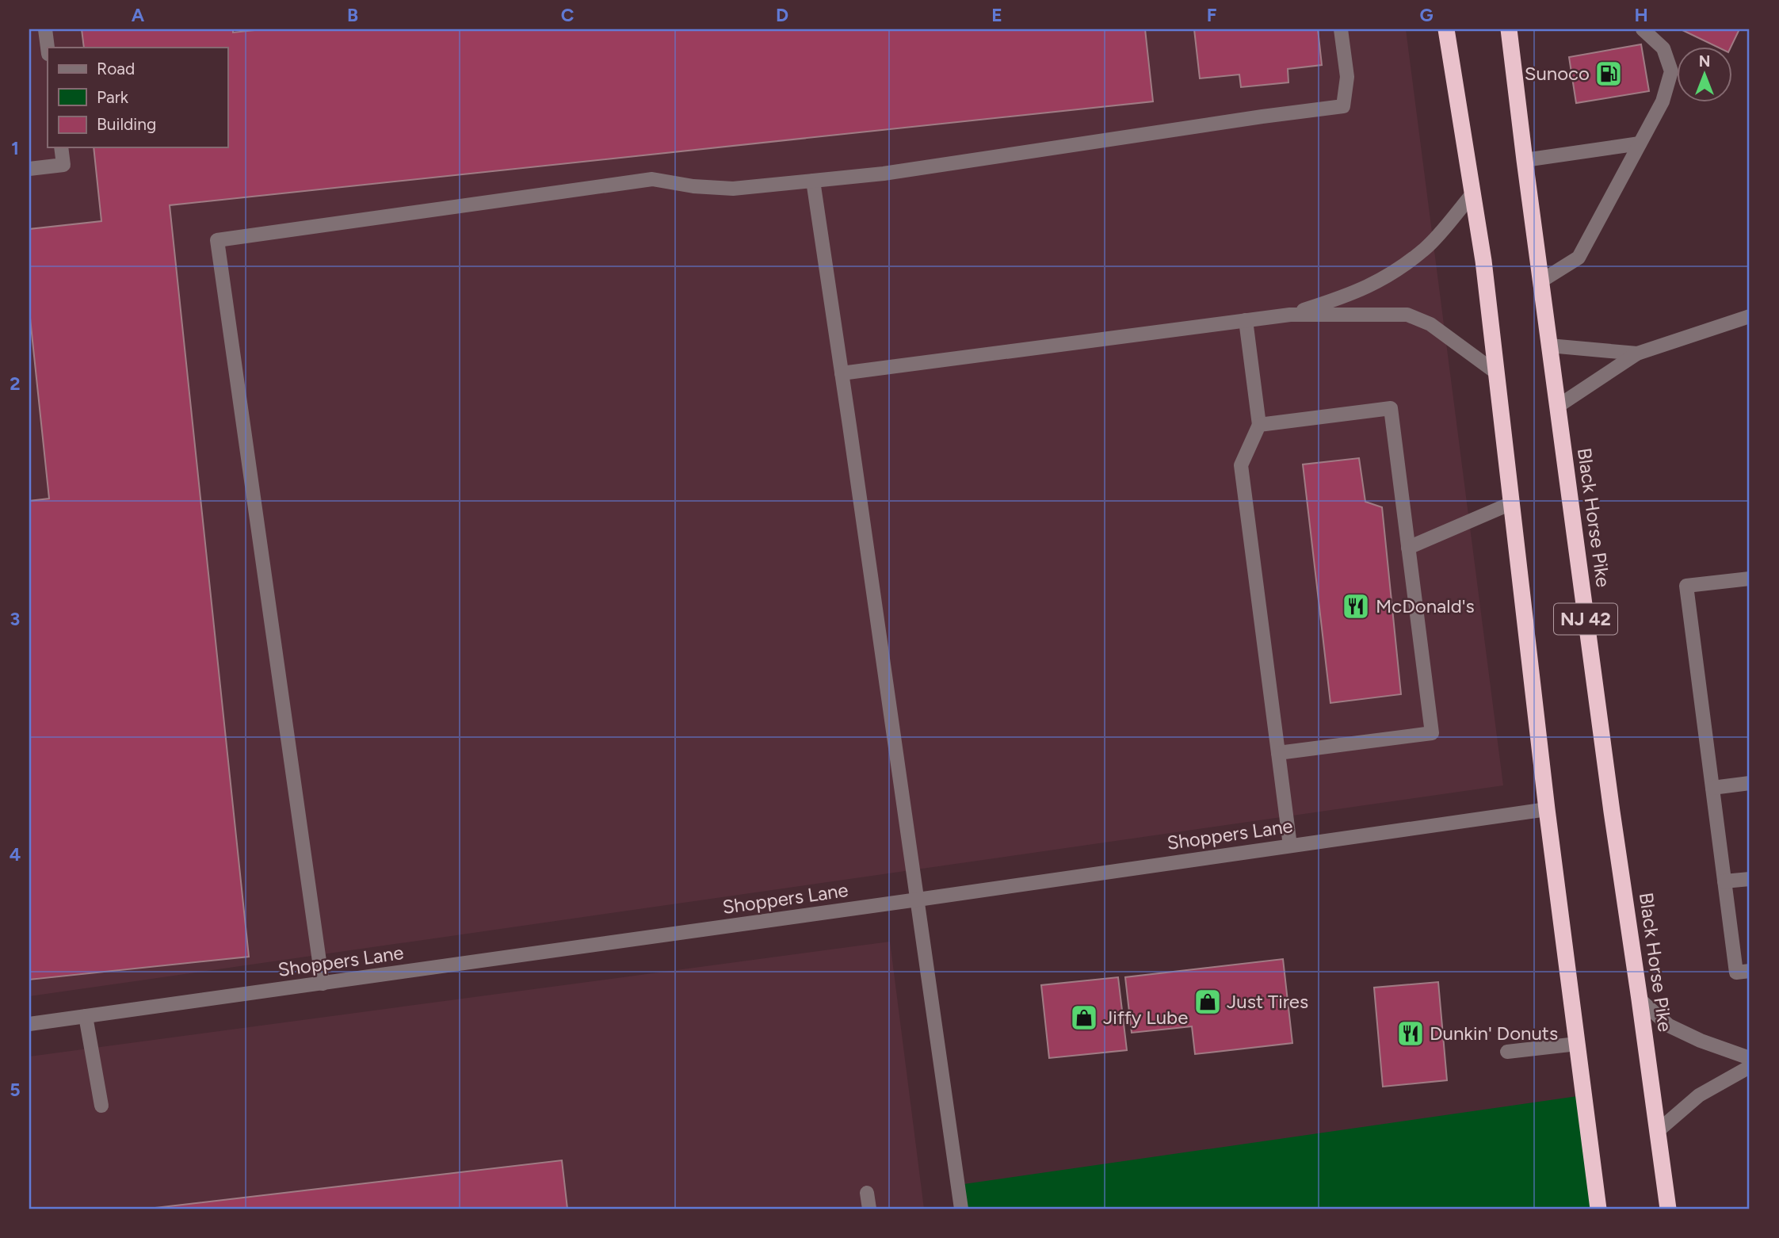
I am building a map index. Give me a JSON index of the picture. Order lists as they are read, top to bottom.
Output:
{
  "streets": {
    "highway": ["Black Horse Pike", "NJ 42"],
    "street": ["Shoppers Lane"]
  },
  "crossings": [
    ["NJ 42", "Shoppers Lane"]
  ],
  "places": {
    "fuel station": ["Sunoco"],
    "restaurant": ["McDonald's", "Dunkin' Donuts"],
    "shop": ["Just Tires", "Jiffy Lube"]
  },
  "legend": ["Road", "Park", "Building"],
  "north": "top",
  "grid": {
    "columns": [
      "A",
      "B",
      "C",
      "D",
      "E",
      "F",
      "G",
      "H"
    ],
    "rows": [
      "1",
      "2",
      "3",
      "4",
      "5"
    ]
  }
}
